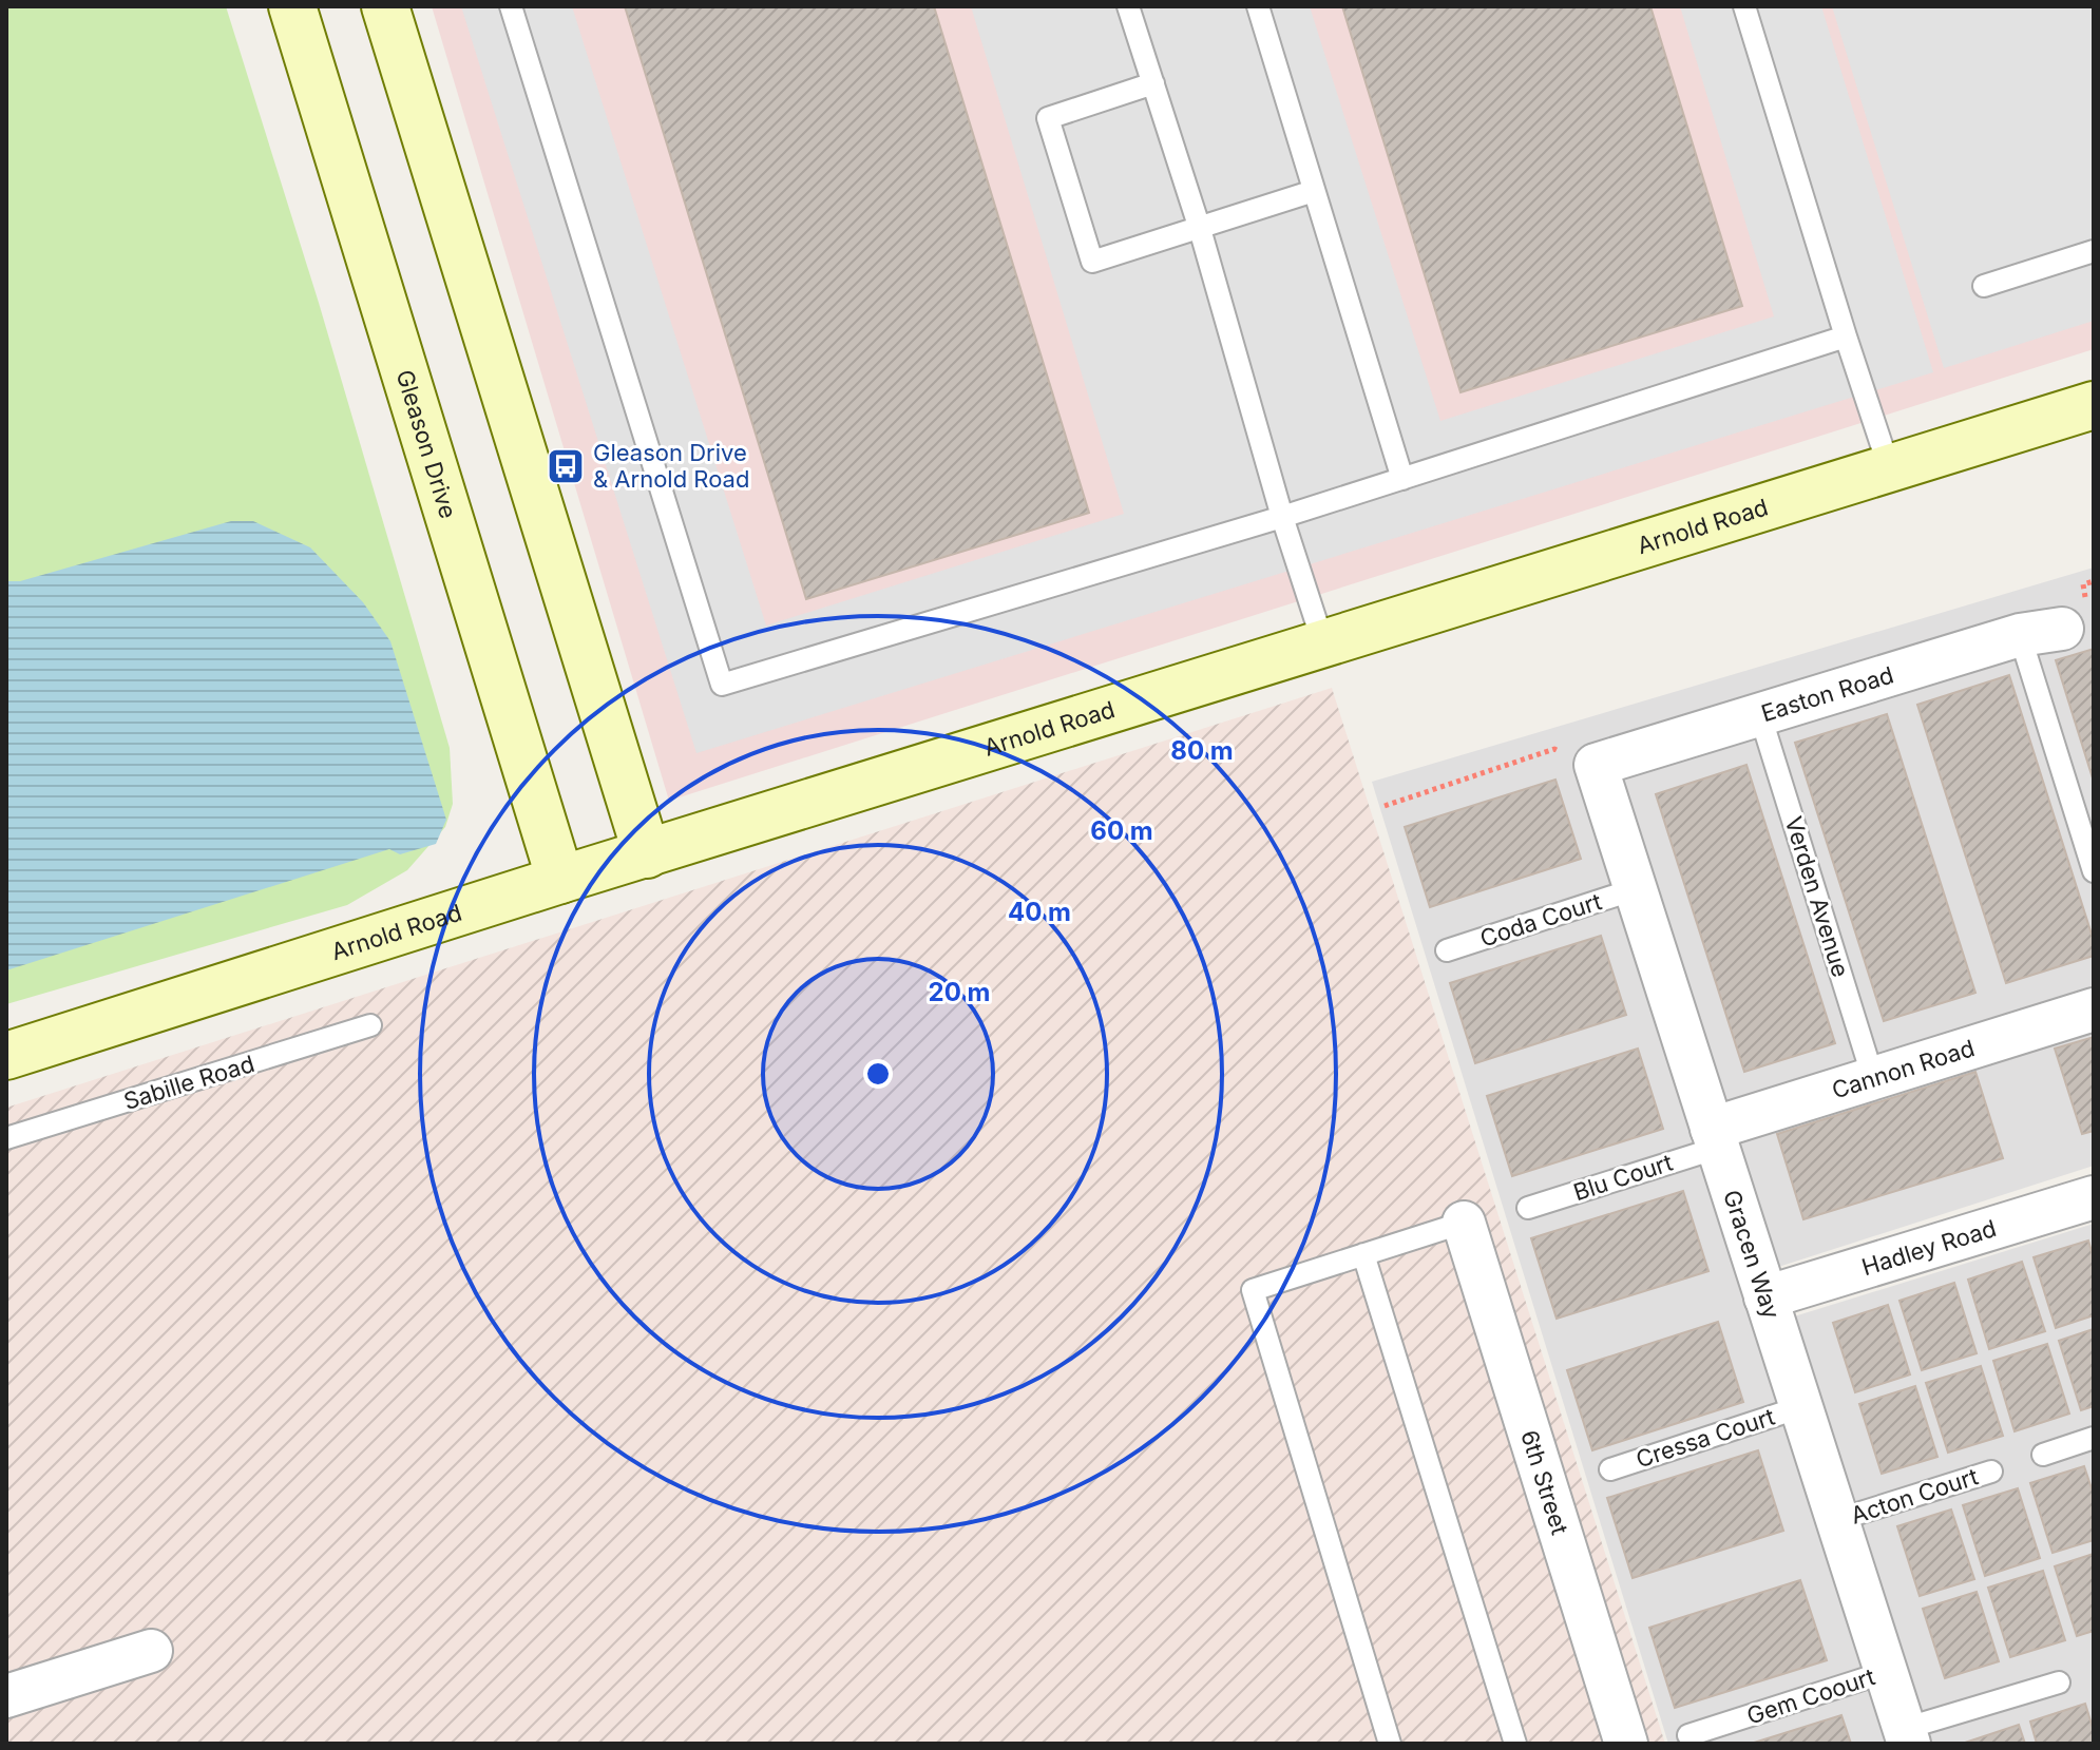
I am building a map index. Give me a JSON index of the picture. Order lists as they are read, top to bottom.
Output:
{
  "streets": {
    "street": [
      "Gleason Drive",
      "Arnold Road",
      "Easton Road",
      "Cannon Road",
      "Hadley Road",
      "Gracen Way",
      "6th Street"
    ],
    "lane": [
      "Verden Avenue",
      "Coda Court",
      "Sabille Road",
      "Blu Court",
      "Cressa Court",
      "Acton Court",
      "Gem Coourt"
    ]
  },
  "crossings": [
    ["Gleason Drive", "Arnold Road"],
    ["Easton Road", "Verden Avenue"],
    ["Easton Road", "Gracen Way"],
    ["Verden Avenue", "Cannon Road"],
    ["Coda Court", "Gracen Way"],
    ["Cannon Road", "Blu Court"],
    ["Cannon Road", "Gracen Way"],
    ["Blu Court", "Gracen Way"],
    ["Hadley Road", "Gracen Way"],
    ["Gracen Way", "Cressa Court"],
    ["Gracen Way", "Acton Court"],
    ["Gracen Way", "Gem Coourt"]
  ],
  "places": {
    "bus stop": ["Gleason Drive & Arnold Road"]
  },
  "rings": [
    "80 m",
    "60 m",
    "40 m",
    "20 m"
  ]
}
